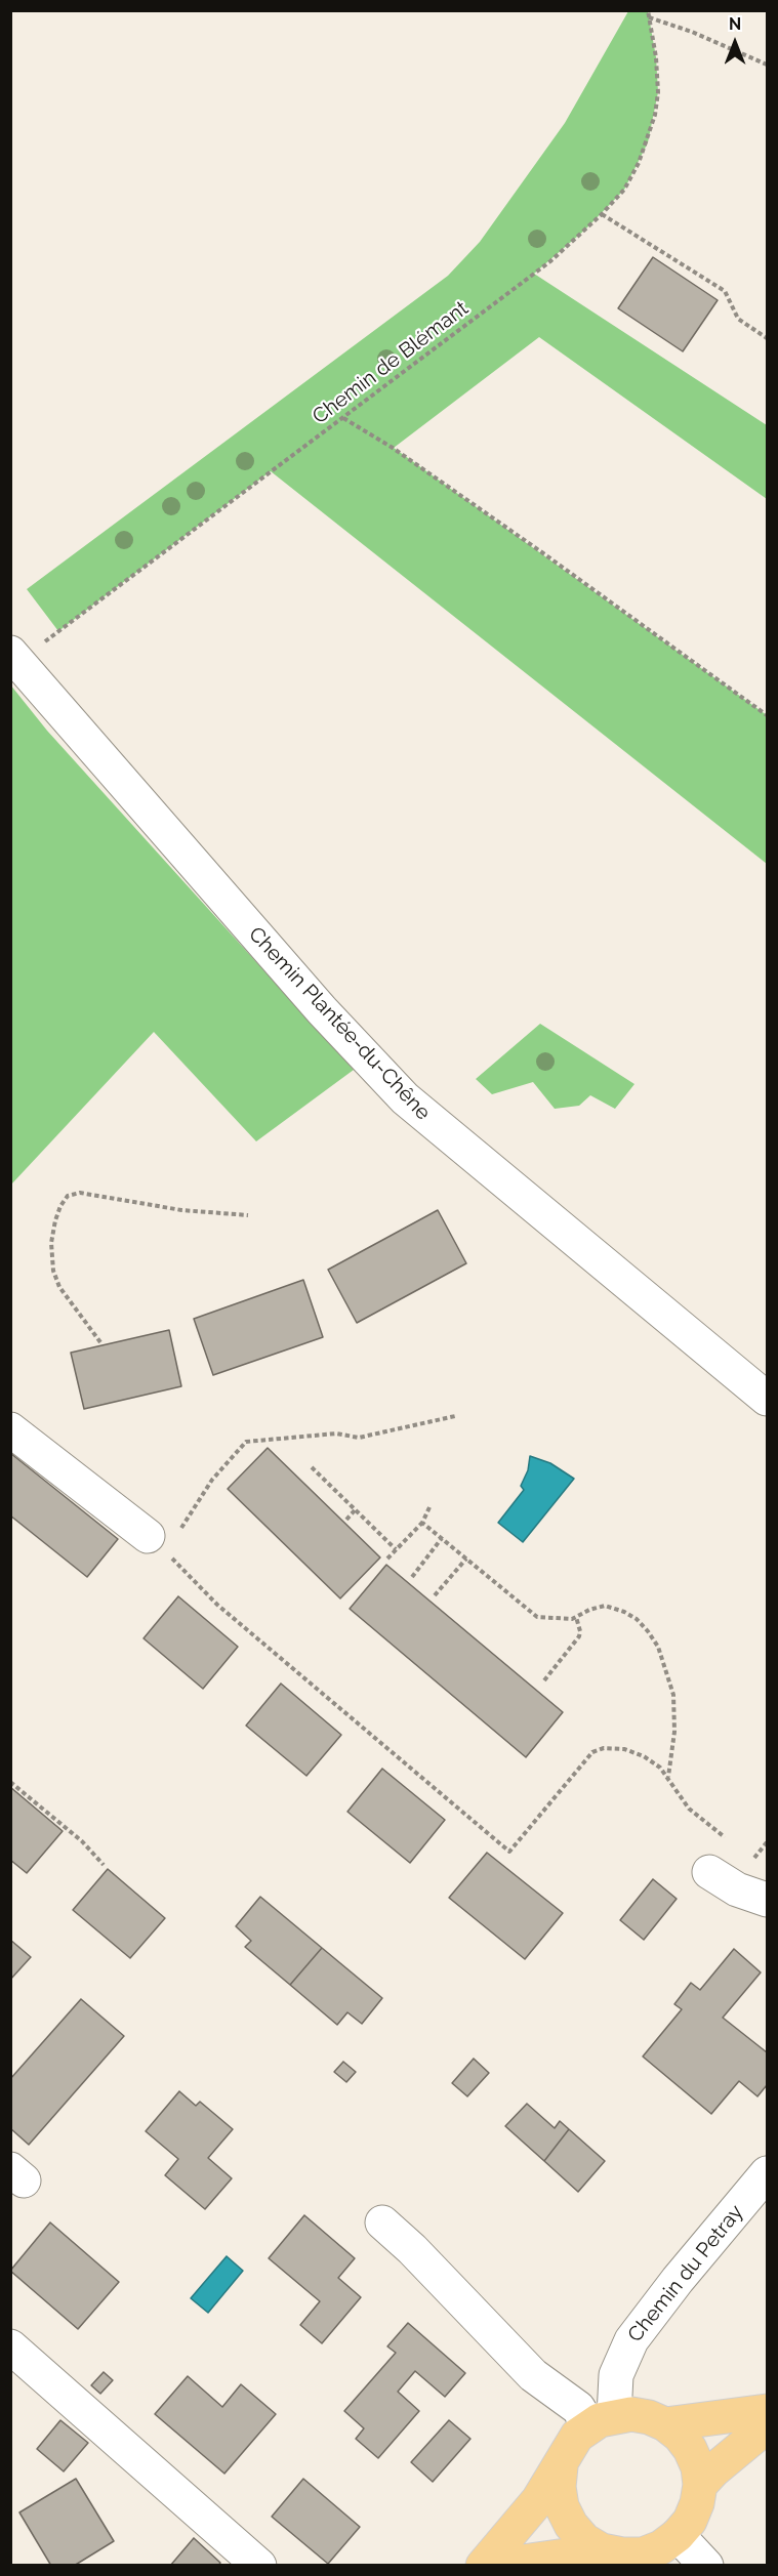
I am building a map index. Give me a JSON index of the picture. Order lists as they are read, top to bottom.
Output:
{
  "streets": {
    "street": ["Chemin Plantée-du-Chêne", "Chemin du Petray"],
    "path": ["Chemin de Blémant"]
  },
  "crossings": [
    ["Chemin de Blémant", "Chemin Plantée-du-Chêne"]
  ],
  "north": "top"
}
